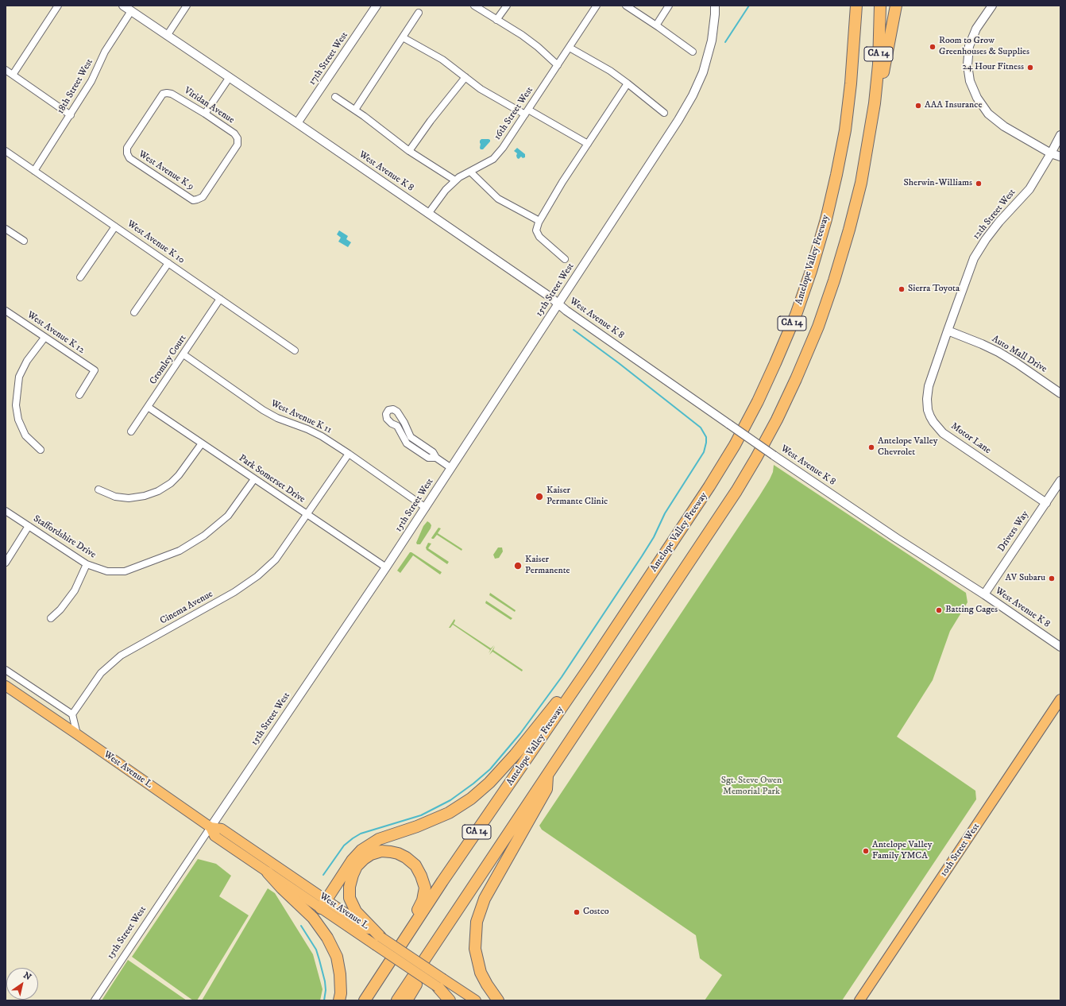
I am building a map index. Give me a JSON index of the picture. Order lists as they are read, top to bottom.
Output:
{
  "streets": {
    "highway": ["CA 14", "Antelope Valley Freeway"],
    "main road": ["West Avenue L", "10th Street West"],
    "street": [
      "17th Street West",
      "18th Street West",
      "Viridan Avenue",
      "16th Street West",
      "West Avenue K 9",
      "West Avenue K 8",
      "12th Street West",
      "West Avenue K 10",
      "15th Street West",
      "West Avenue K 12",
      "Auto Mall Drive",
      "Cromley Court",
      "West Avenue K 11",
      "Motor Lane",
      "Park Somerset Drive",
      "Drivers Way",
      "Staffordshire Drive",
      "Cinema Avenue"
    ]
  },
  "crossings": [
    ["17th Street West", "West Avenue K 8"],
    ["18th Street West", "West Avenue K 8"],
    ["18th Street West", "West Avenue K 10"],
    ["Viridan Avenue", "West Avenue K 9"],
    ["16th Street West", "West Avenue K 8"],
    ["West Avenue K 8", "15th Street West"],
    ["West Avenue K 8", "Drivers Way"],
    ["12th Street West", "Auto Mall Drive"],
    ["12th Street West", "Motor Lane"],
    ["West Avenue K 10", "Cromley Court"],
    ["15th Street West", "West Avenue K 11"],
    ["15th Street West", "Park Somerset Drive"],
    ["15th Street West", "West Avenue L"],
    ["Auto Mall Drive", "Motor Lane"],
    ["Cromley Court", "West Avenue K 11"],
    ["Cromley Court", "Park Somerset Drive"],
    ["West Avenue K 11", "Cinema Avenue"],
    ["Motor Lane", "Drivers Way"],
    ["Park Somerset Drive", "Staffordshire Drive"],
    ["Park Somerset Drive", "Cinema Avenue"]
  ],
  "parks": ["Sgt. Steve Owen Memorial Park"],
  "places": [
    "Room to Grow Greenhouses & Supplies",
    "24 Hour Fitness",
    "AAA Insurance",
    "Sherwin-Williams",
    "Sierra Toyota",
    "Antelope Valley Chevrolet",
    "Kaiser Permante Clinic",
    "Kaiser Permanente",
    "AV Subaru",
    "Batting Cages",
    "Antelope Valley Family YMCA",
    "Costco"
  ],
  "north": "top right"
}
